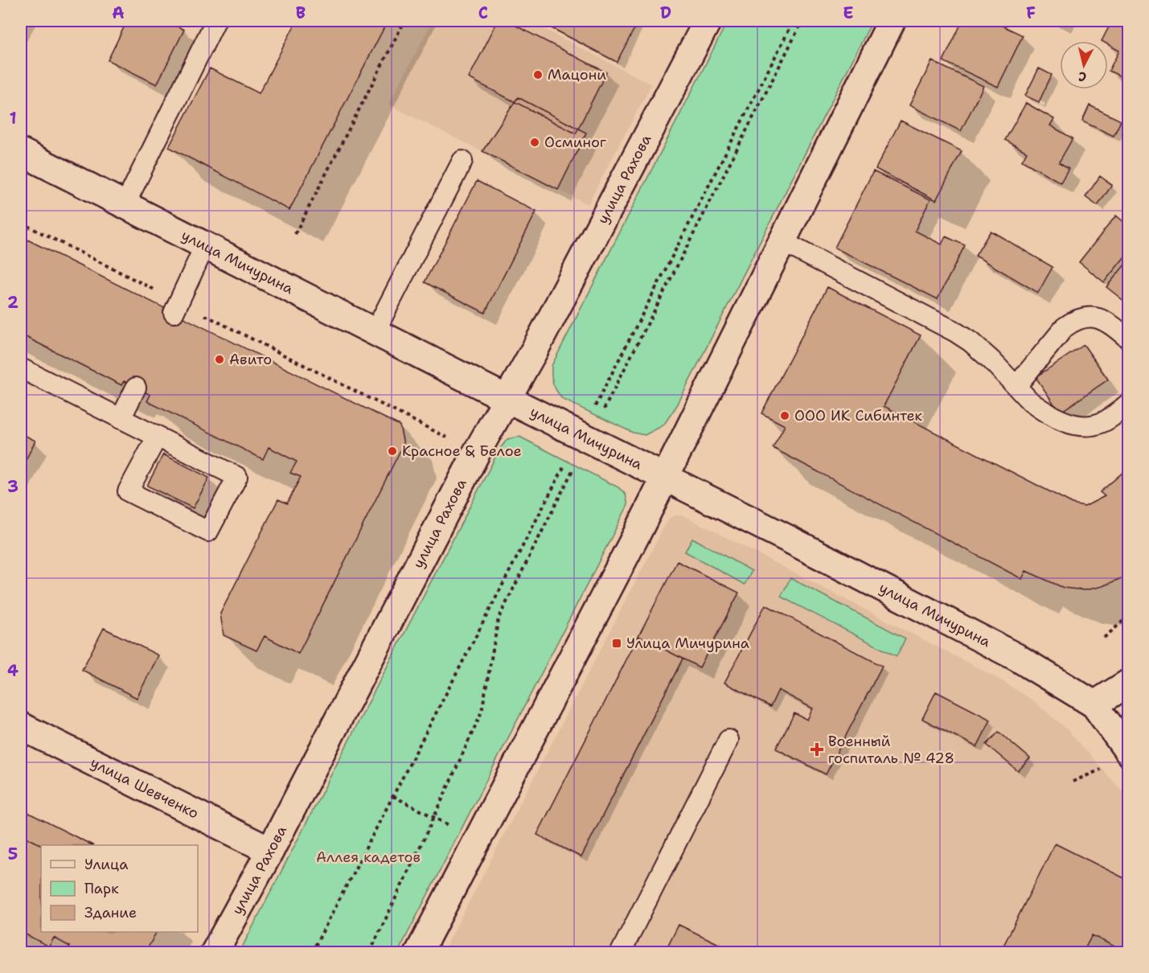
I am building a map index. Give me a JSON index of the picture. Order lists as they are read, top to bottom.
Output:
{
  "streets": {
    "street": ["улица Рахова", "улица Мичурина", "улица Шевченко"]
  },
  "crossings": [
    ["улица Рахова", "улица Мичурина"],
    ["улица Рахова", "улица Шевченко"]
  ],
  "parks": ["Аллея кадетов"],
  "places": {
    "other": [
      "Мацони",
      "Осминог",
      "Авито",
      "ООО ИК Сибинтек",
      "Красное & Белое"
    ],
    "transit": ["Улица Мичурина"],
    "health": ["Военный госпиталь № 428"]
  },
  "legend": ["Улица", "Парк", "Здание"],
  "north": "bottom",
  "grid": {
    "columns": [
      "A",
      "B",
      "C",
      "D",
      "E",
      "F"
    ],
    "rows": [
      "1",
      "2",
      "3",
      "4",
      "5"
    ]
  }
}
